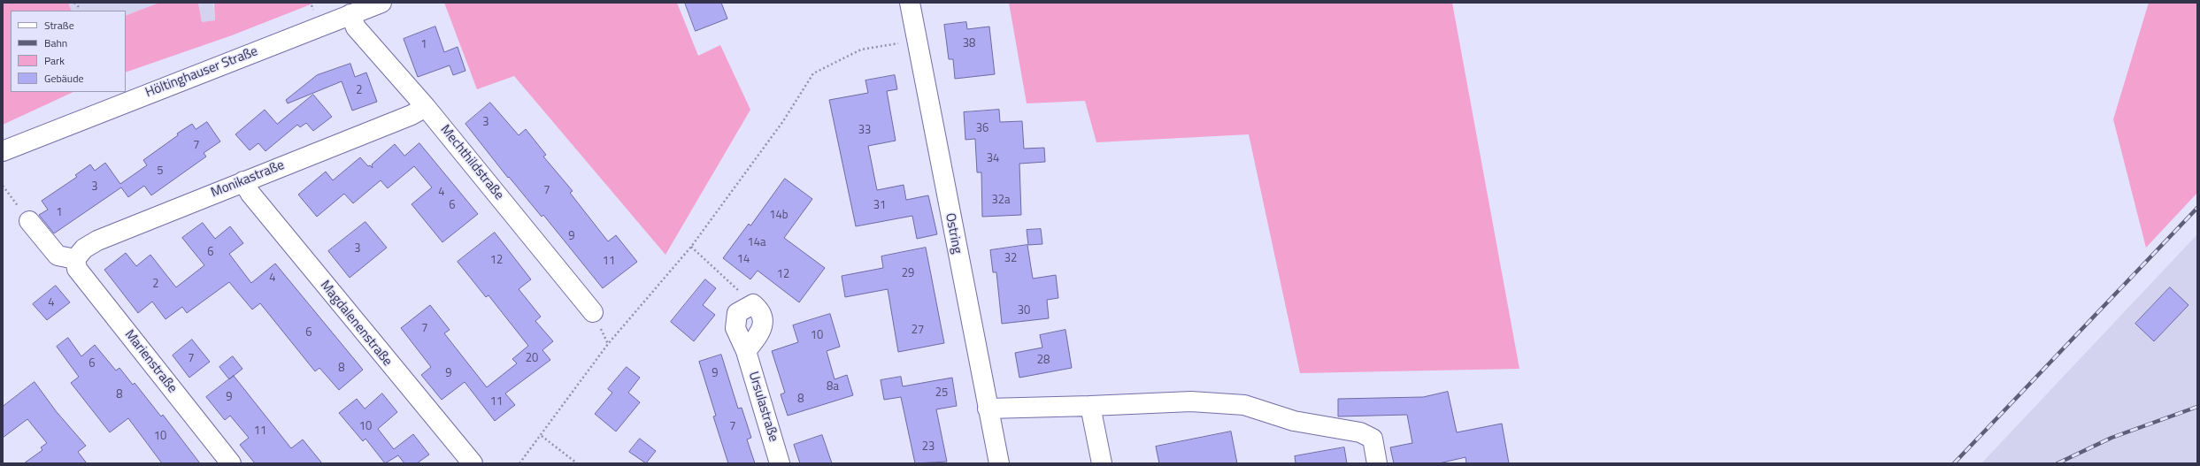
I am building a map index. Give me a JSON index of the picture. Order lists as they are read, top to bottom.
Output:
{
  "streets": {
    "street": [
      "Höltinghauser Straße",
      "Mechthildstraße",
      "Monikastraße",
      "Ostring",
      "Magdalenenstraße",
      "Marienstraße",
      "Ursulastraße"
    ]
  },
  "crossings": [
    ["Höltinghauser Straße", "Mechthildstraße"],
    ["Mechthildstraße", "Monikastraße"],
    ["Monikastraße", "Magdalenenstraße"],
    ["Monikastraße", "Marienstraße"]
  ],
  "house_numbers": [
    "38",
    "1",
    "2",
    "3",
    "36",
    "33",
    "7",
    "34",
    "5",
    "3",
    "7",
    "4",
    "32a",
    "6",
    "31",
    "1",
    "14b",
    "9",
    "14a",
    "3",
    "6",
    "32",
    "14",
    "12",
    "11",
    "29",
    "12",
    "4",
    "2",
    "4",
    "30",
    "7",
    "27",
    "6",
    "10",
    "7",
    "20",
    "28",
    "6",
    "8",
    "9",
    "9",
    "8a",
    "25",
    "8",
    "9",
    "8",
    "11",
    "10",
    "7",
    "11",
    "10",
    "23"
  ],
  "legend": [
    "Straße",
    "Bahn",
    "Park",
    "Gebäude"
  ]
}
